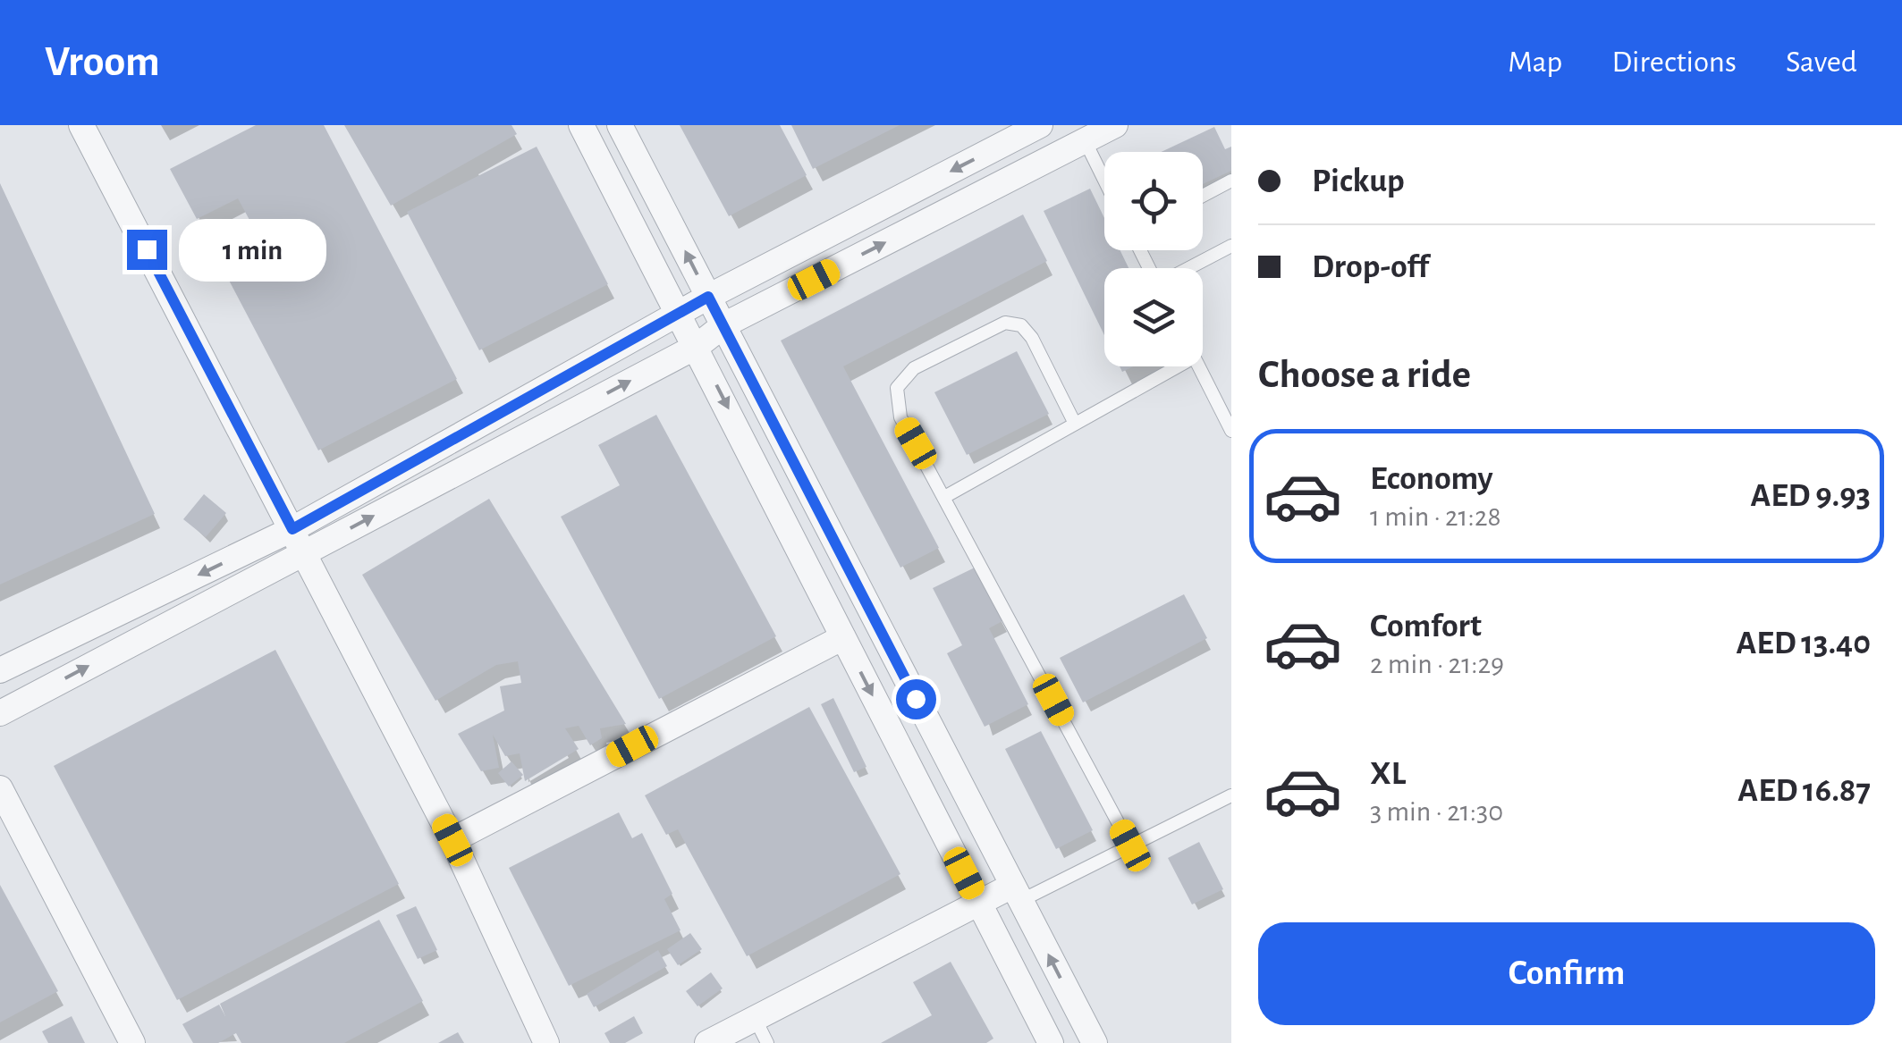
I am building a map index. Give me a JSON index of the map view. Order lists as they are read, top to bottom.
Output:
{
  "page": {
    "header": "Vroom",
    "nav": ["Map", "Directions", "Saved"],
    "banner": ["Pickup", "Drop-off"],
    "bubble": "1 min",
    "heading": "Choose a ride",
    "list": [
      {
        "name": "Economy",
        "note": "1 min · 21:28",
        "value": "AED 9.93"
      },
      {
        "name": "Comfort",
        "note": "2 min · 21:29",
        "value": "AED 13.40"
      },
      {
        "name": "XL",
        "note": "3 min · 21:30",
        "value": "AED 16.87"
      }
    ],
    "buttons": "Confirm"
  }
}
